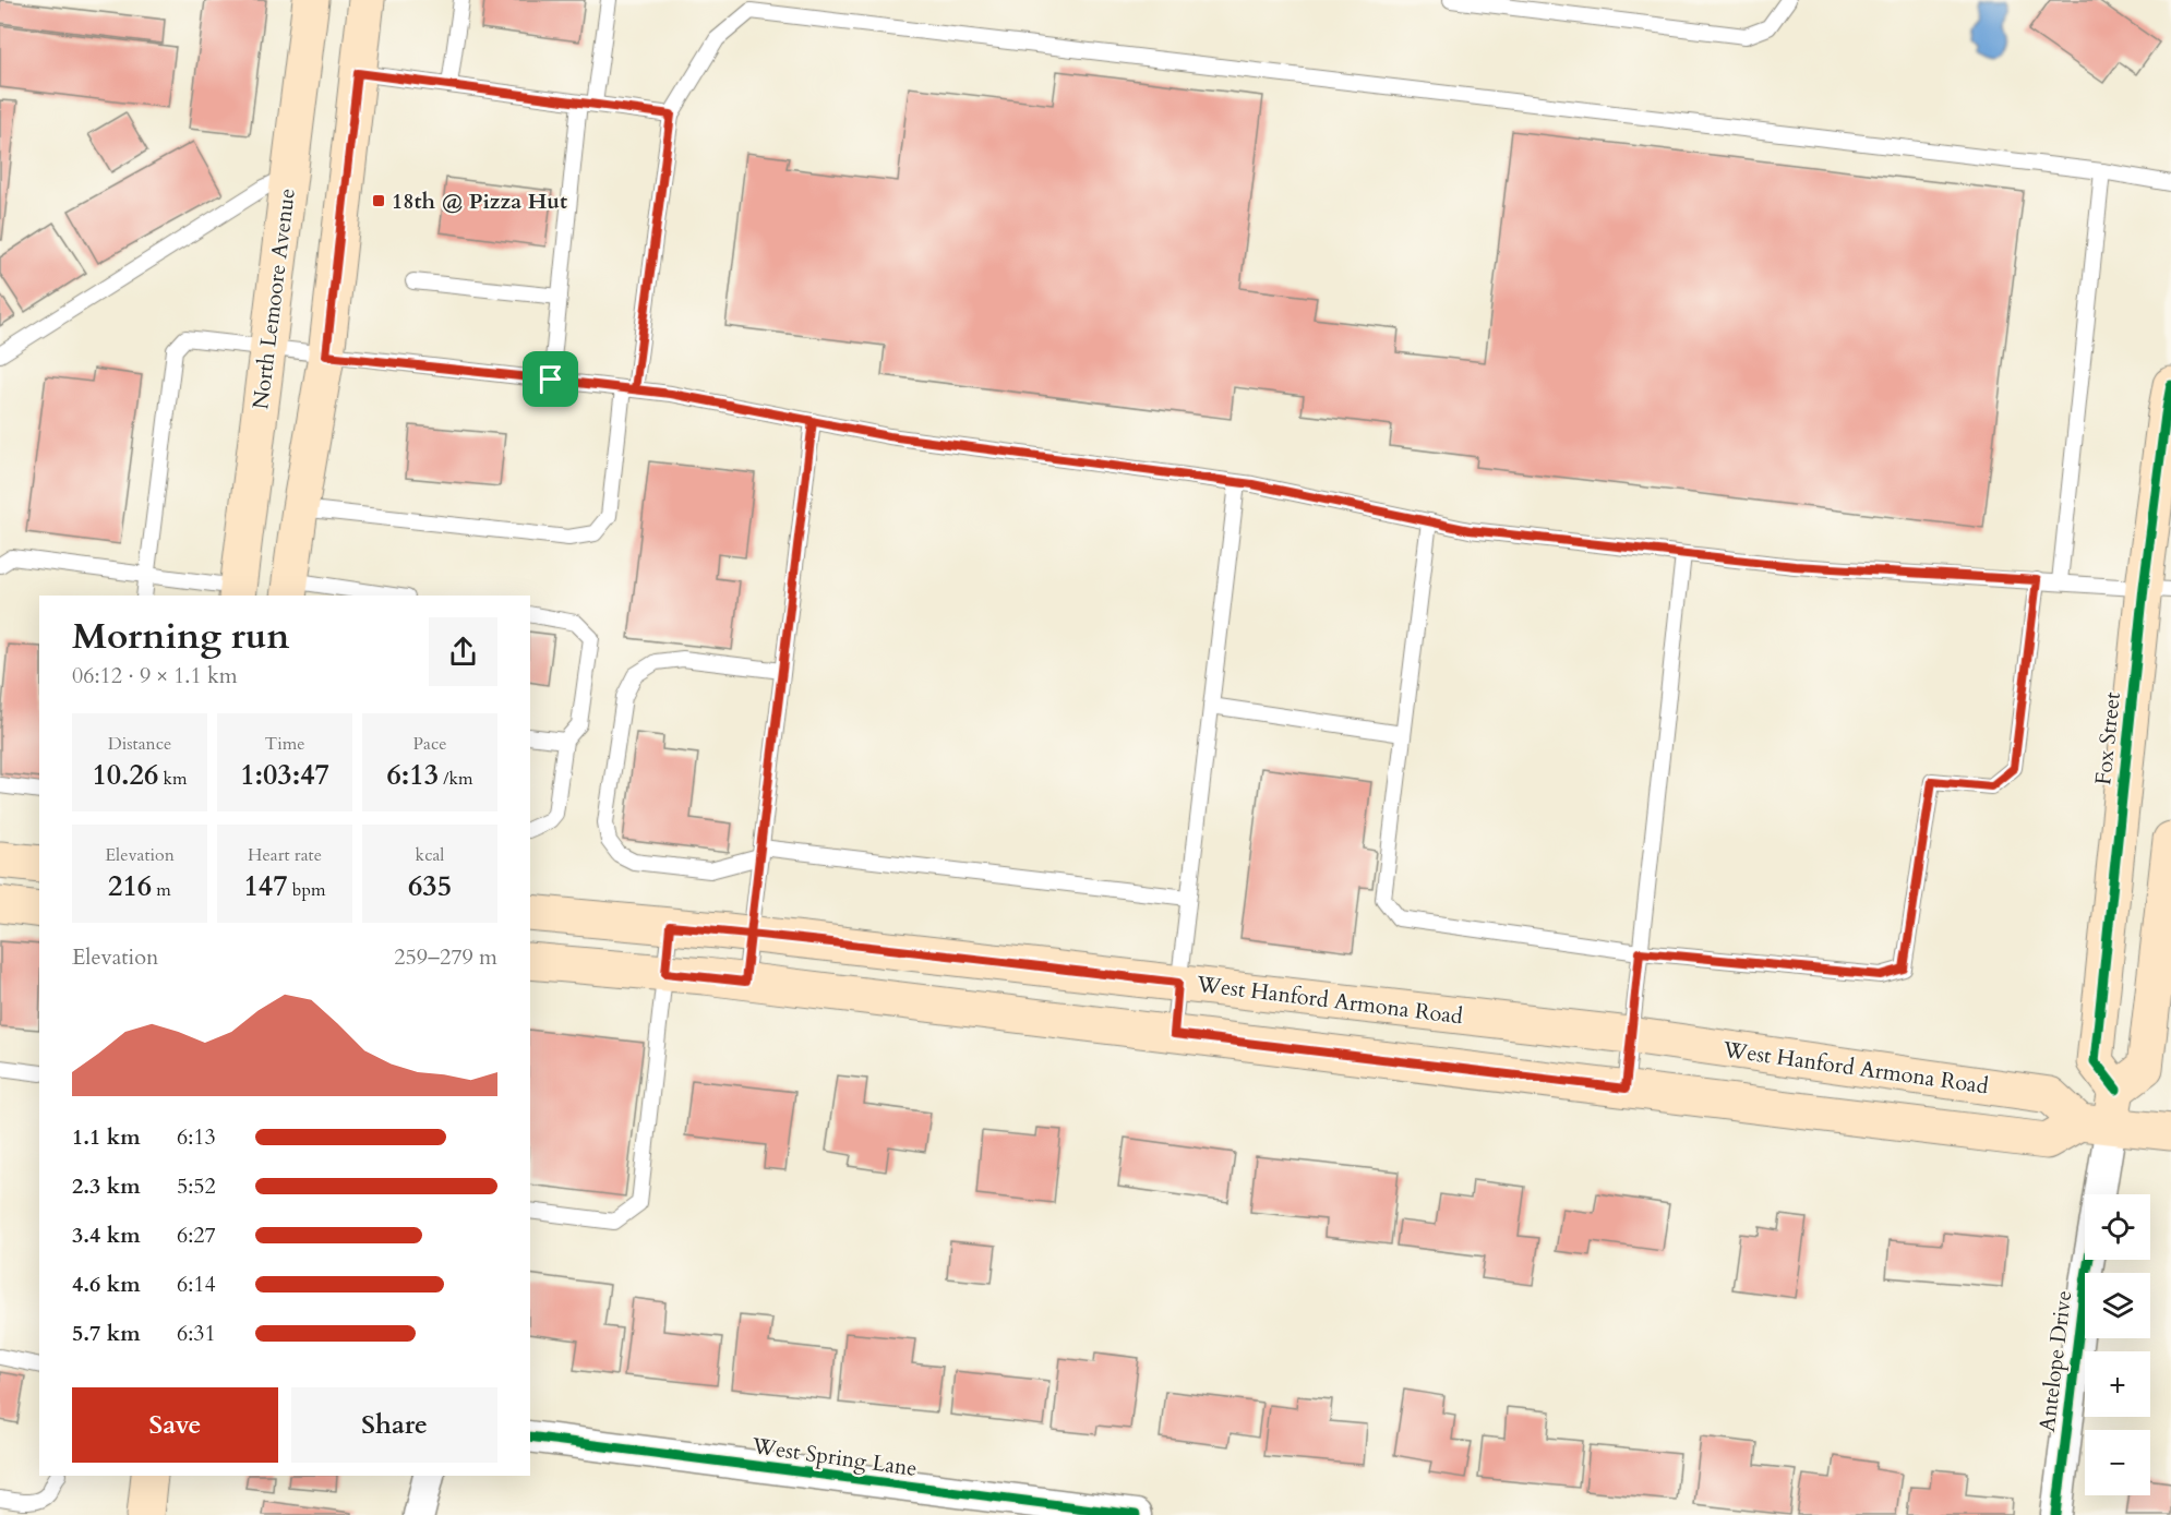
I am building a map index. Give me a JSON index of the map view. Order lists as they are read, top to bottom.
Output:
{
  "streets": {
    "main road": ["North Lemoore Avenue", "Fox Street", "West Hanford Armona Road"],
    "street": ["Antelope Drive", "West Spring Lane"]
  },
  "places": {
    "transit": ["18th @ Pizza Hut"]
  },
  "page": {
    "heading": ["Morning run", "06:12 · 9 × 1.1 km"],
    "stats": [
      ["Distance", "10.26 km"],
      ["Time", "1:03:47"],
      ["Pace", "6:13 /km"],
      ["Elevation", "216 m"],
      ["Heart rate", "147 bpm"],
      ["kcal", "635"]
    ],
    "chart": ["Elevation", "259–279 m"],
    "list": [
      {
        "name": "1.1 km",
        "note": "6:13"
      },
      {
        "name": "2.3 km",
        "note": "5:52"
      },
      {
        "name": "3.4 km",
        "note": "6:27"
      },
      {
        "name": "4.6 km",
        "note": "6:14"
      },
      {
        "name": "5.7 km",
        "note": "6:31"
      }
    ],
    "map_buttons": ["+", "−"],
    "buttons": ["Save", "Share"]
  }
}
